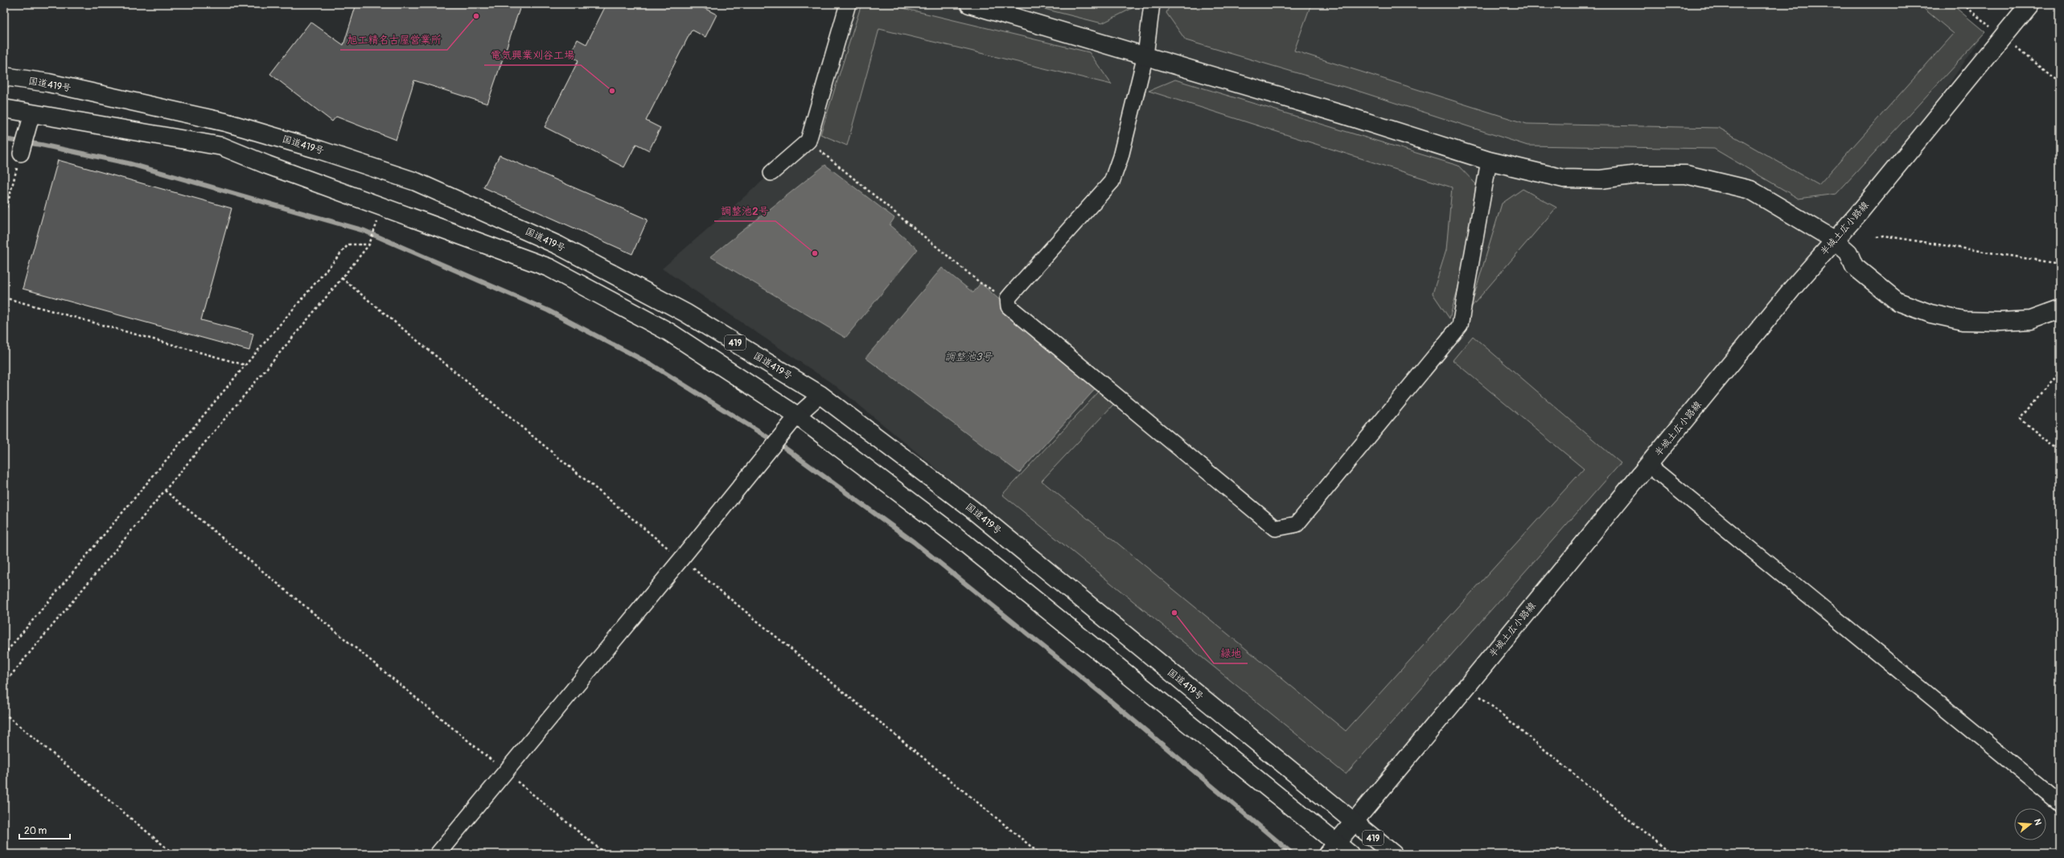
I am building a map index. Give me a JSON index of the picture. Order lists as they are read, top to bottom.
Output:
{
  "streets": {
    "main road": ["国道419号", "半城土広小路線", "419"]
  },
  "crossings": [
    ["国道419号", "半城土広小路線"]
  ],
  "water": ["調整池3号"],
  "places": [
    "旭工精名古屋営業所",
    "電気興業刈谷工場",
    "調整池2号",
    "緑地"
  ],
  "scale_bar": "20 m",
  "north": "right"
}
